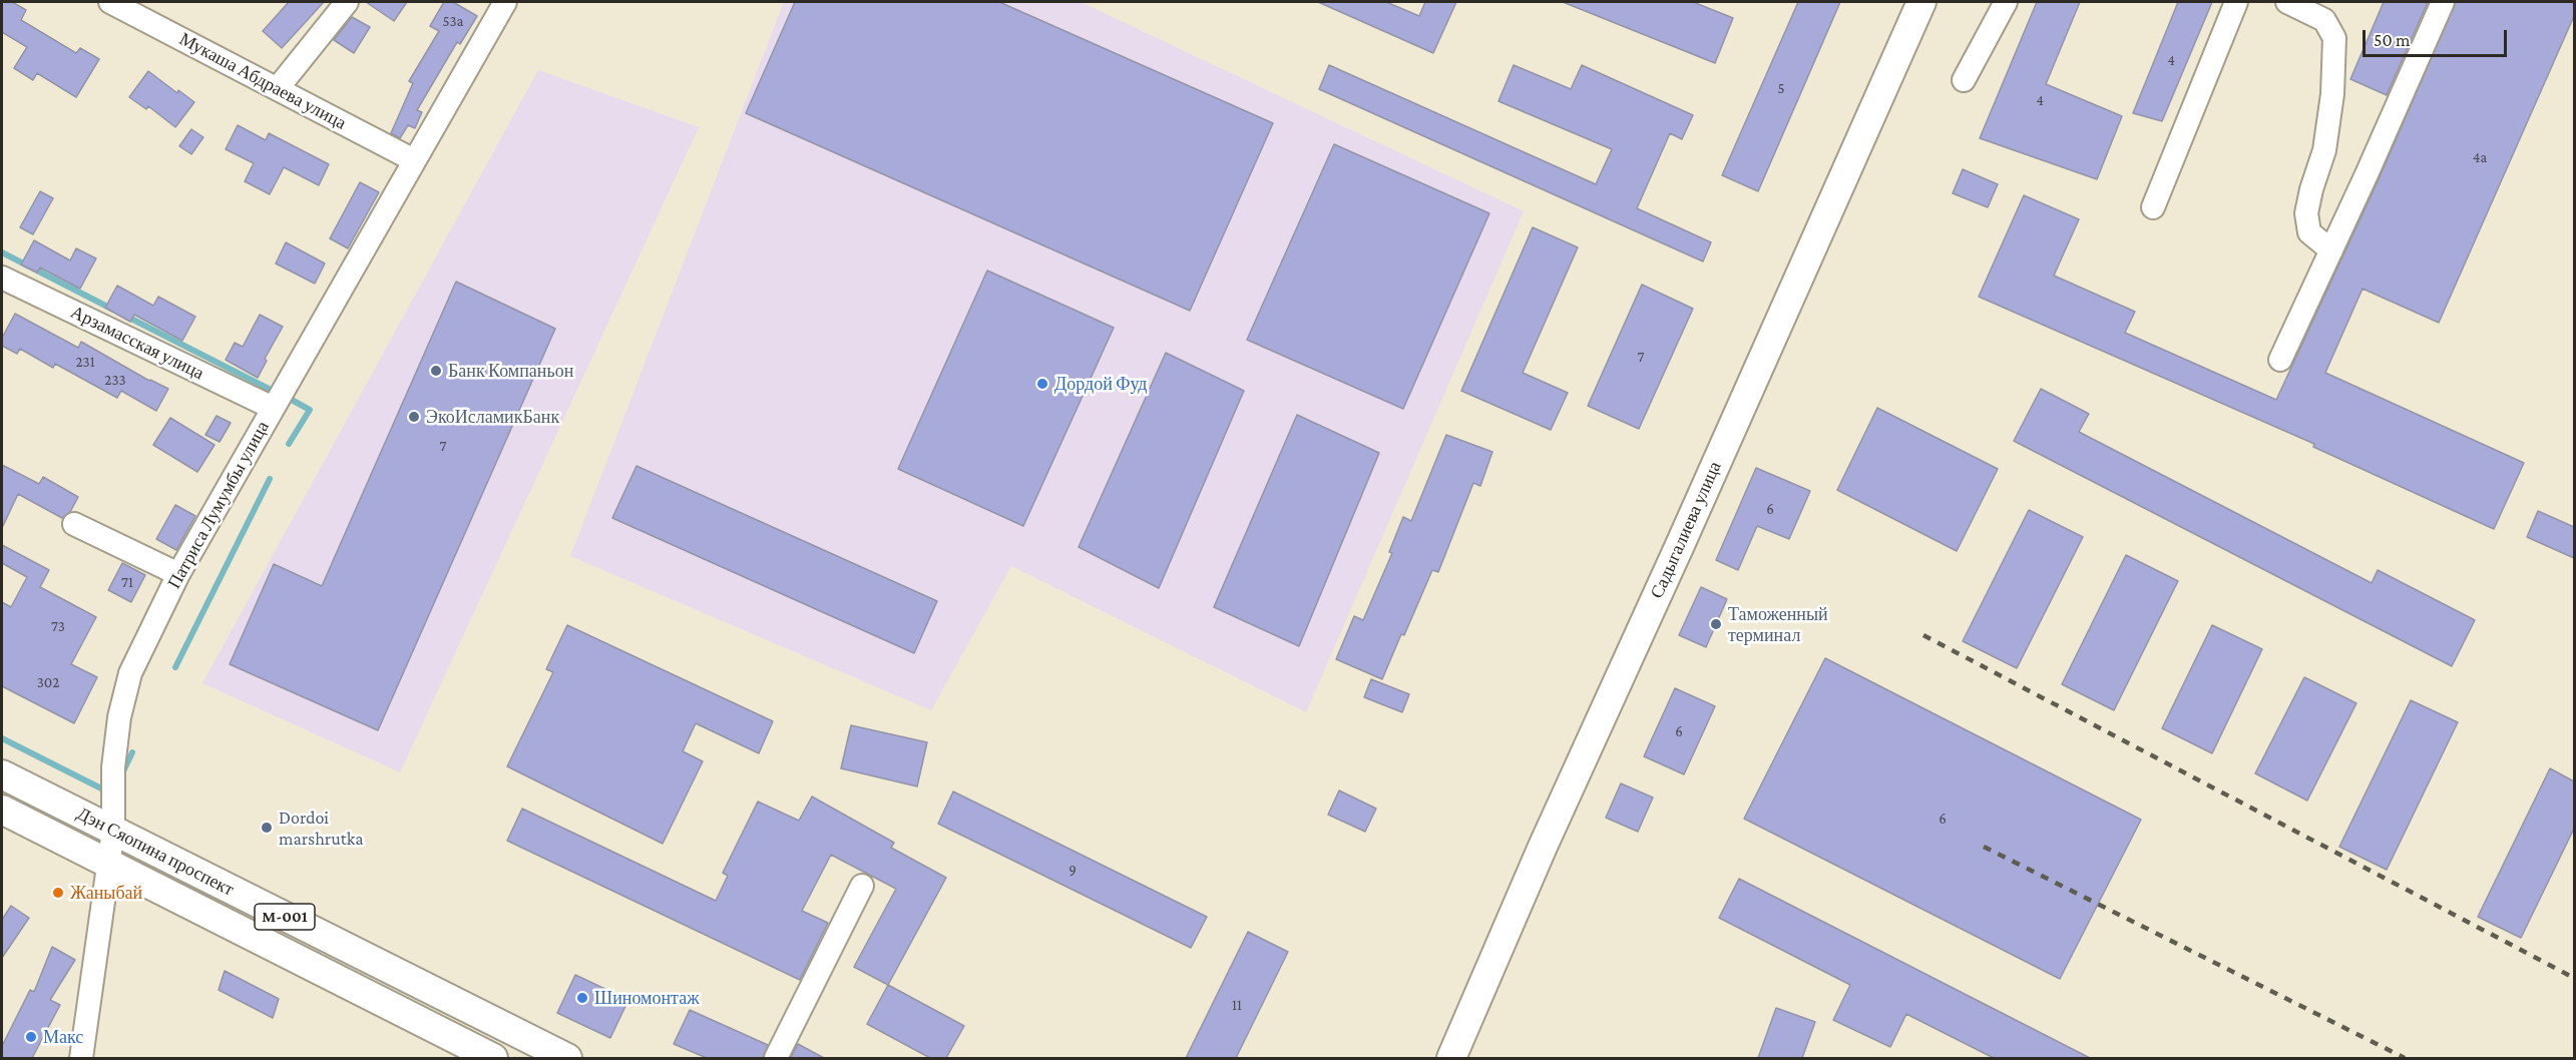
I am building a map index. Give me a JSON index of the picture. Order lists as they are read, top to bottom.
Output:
{
  "streets": {
    "main road": ["Садыгалиева улица", "Дэн Сяопина проспект", "M-001"],
    "street": ["Мукаша Абдраева улица", "Арзамасская улица", "Патриса Лумумбы улица"]
  },
  "crossings": [
    ["Мукаша Абдраева улица", "Патриса Лумумбы улица"],
    ["Арзамасская улица", "Патриса Лумумбы улица"],
    ["Патриса Лумумбы улица", "Дэн Сяопина проспект"]
  ],
  "places": [
    "Банк Компаньон",
    "Дордой Фуд",
    "ЭкоИсламикБанк",
    "Таможенный терминал",
    "Dordoi marshrutka",
    "Жаныбай",
    "Шиномонтаж",
    "Макс"
  ],
  "house_numbers": [
    "53a",
    "4",
    "5",
    "4",
    "4a",
    "7",
    "231",
    "233",
    "7",
    "6",
    "71",
    "73",
    "302",
    "6",
    "6",
    "9",
    "11"
  ],
  "scale_bar": "50 m"
}
